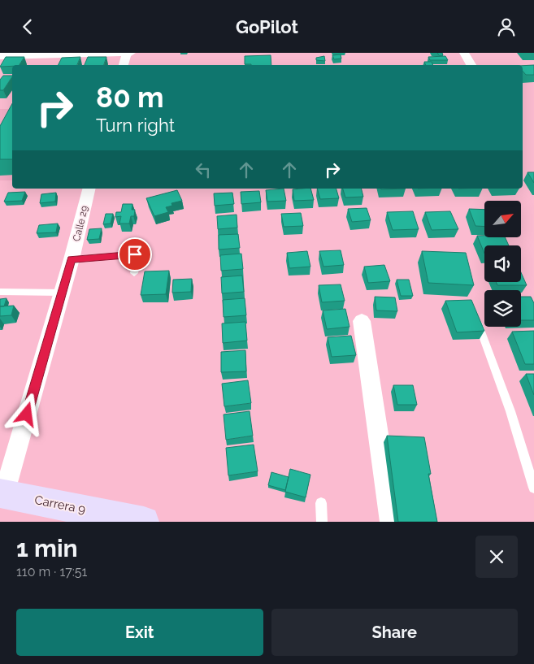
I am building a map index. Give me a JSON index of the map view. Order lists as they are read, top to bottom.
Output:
{
  "streets": {
    "main road": ["Carrera 9"],
    "street": ["Calle 29"]
  },
  "crossings": [
    ["Calle 29", "Carrera 9"]
  ],
  "north": "top right",
  "page": {
    "header": "GoPilot",
    "turn": ["80 m", "Turn right"],
    "heading": ["1 min", "110 m · 17:51"],
    "buttons": ["Exit", "Share"]
  }
}
